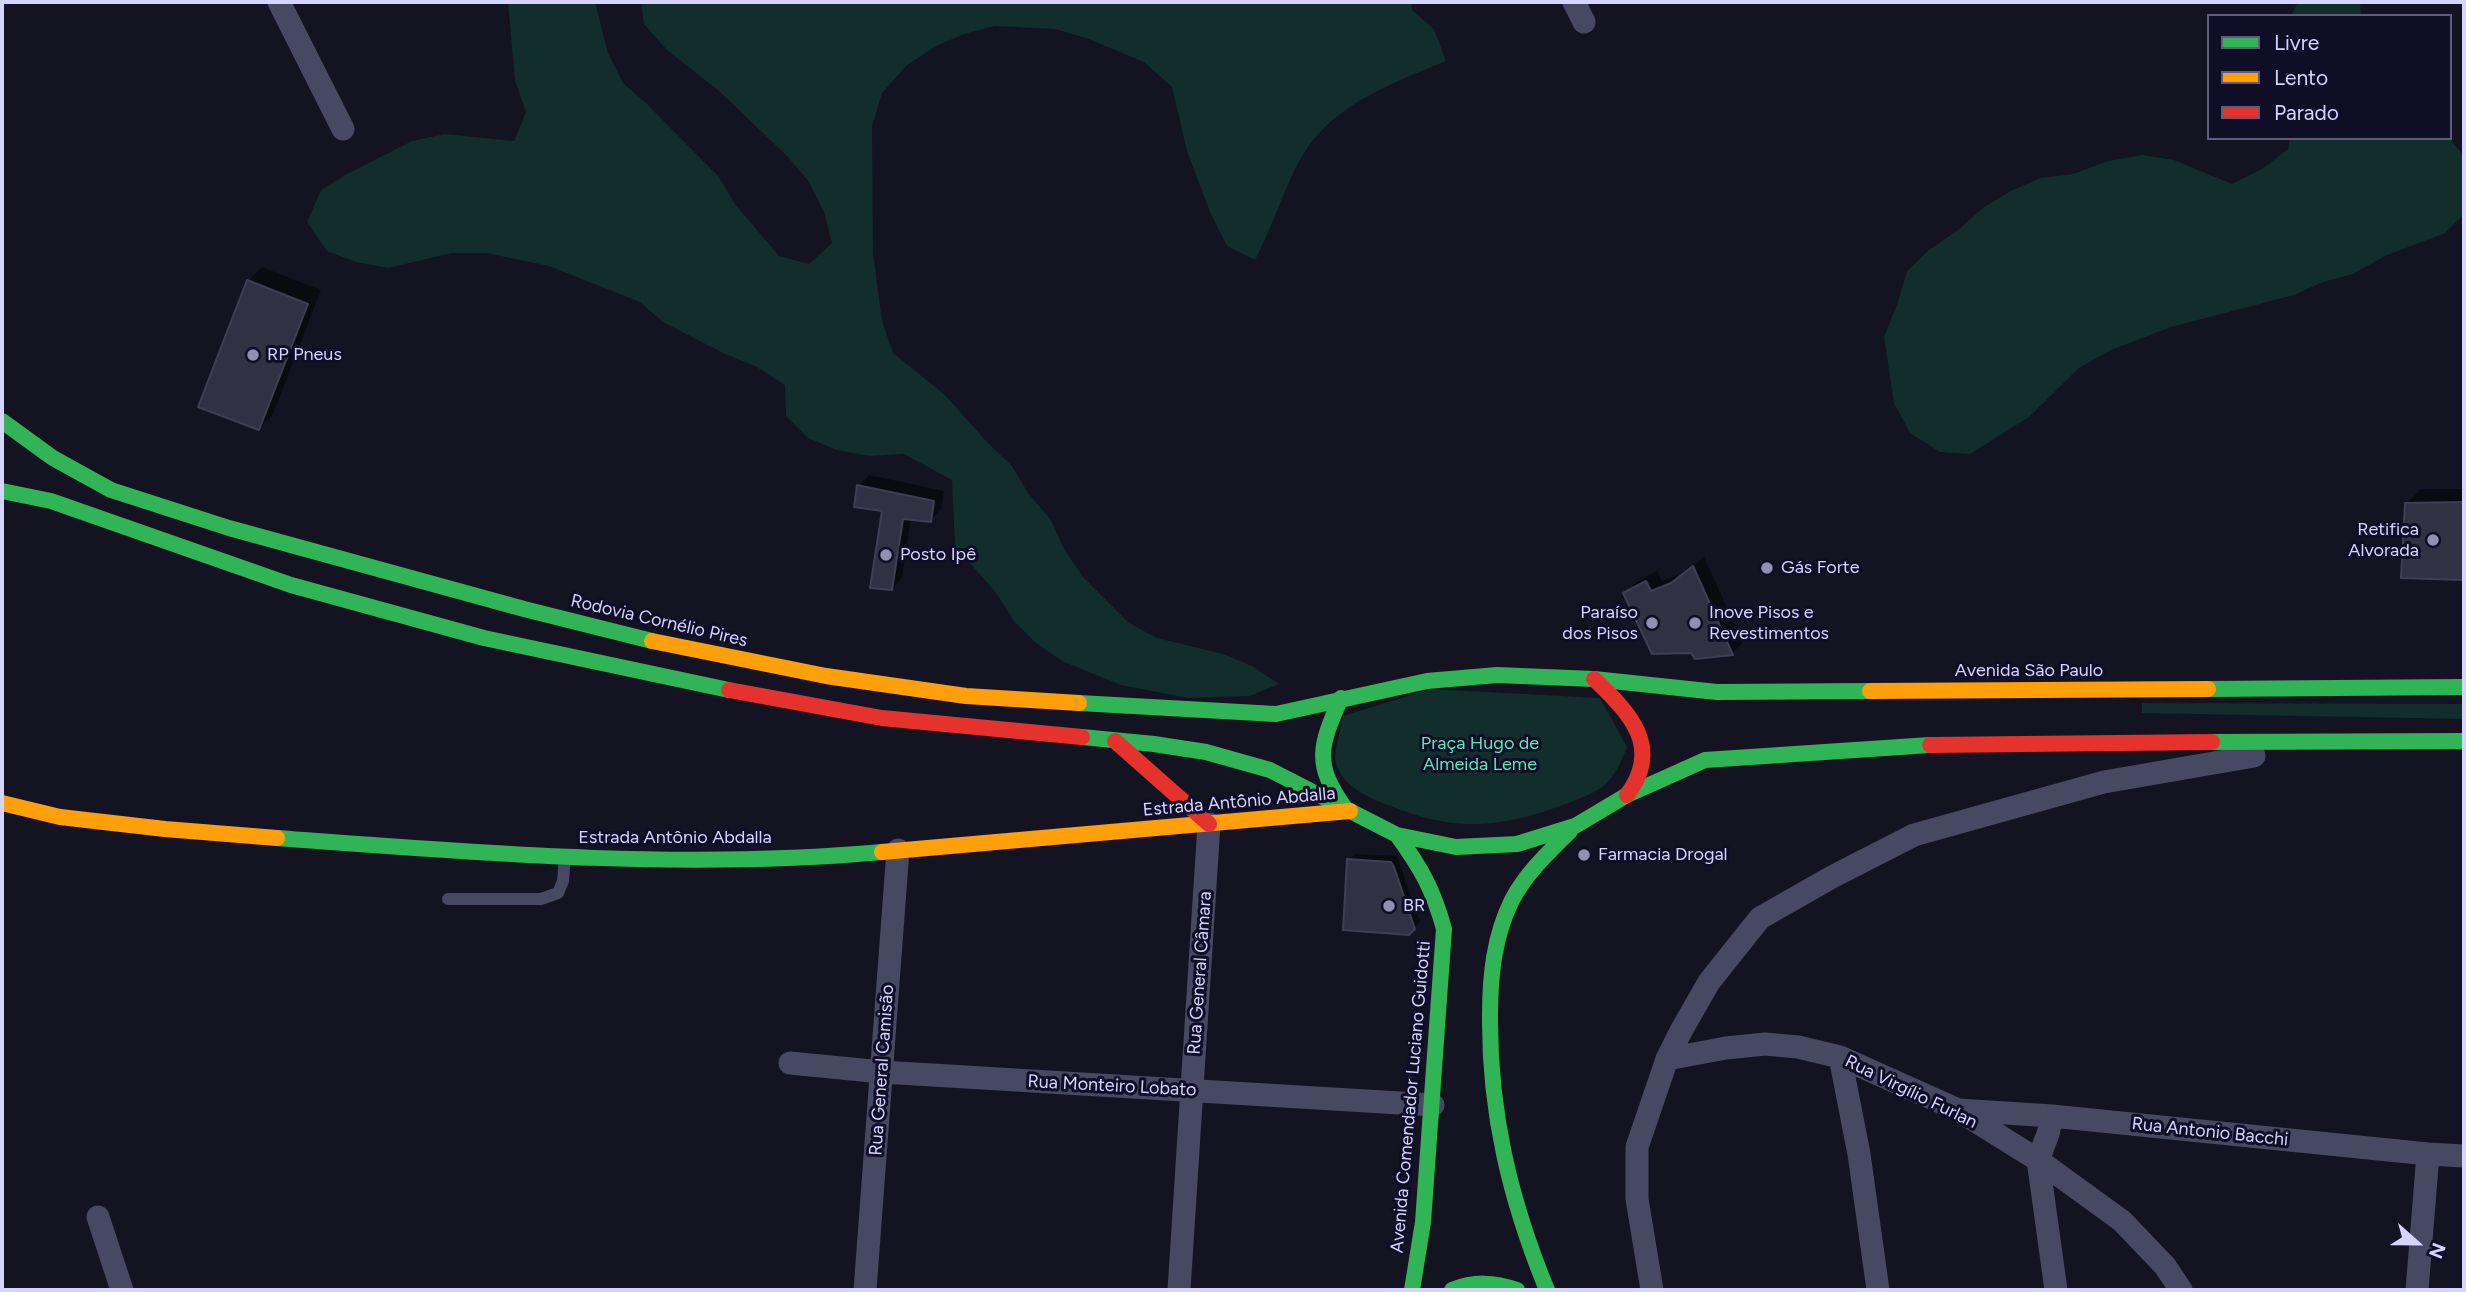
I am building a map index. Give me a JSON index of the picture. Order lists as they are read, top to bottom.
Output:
{
  "streets": {
    "main road": [
      "Rodovia Cornélio Pires",
      "Avenida São Paulo",
      "Estrada Antônio Abdalla",
      "Avenida Comendador Luciano Guidotti"
    ],
    "street": [
      "Rua General Câmara",
      "Rua General Camisão",
      "Rua Monteiro Lobato",
      "Rua Virgílio Furlan",
      "Rua Antonio Bacchi"
    ]
  },
  "crossings": [
    ["Rodovia Cornélio Pires", "Avenida São Paulo"],
    ["Estrada Antônio Abdalla", "Rua General Câmara"],
    ["Estrada Antônio Abdalla", "Rua General Camisão"],
    ["Rua General Câmara", "Rua Monteiro Lobato"],
    ["Rua General Camisão", "Rua Monteiro Lobato"],
    ["Rua Monteiro Lobato", "Avenida Comendador Luciano Guidotti"],
    ["Rua Virgílio Furlan", "Rua Antonio Bacchi"]
  ],
  "parks": ["Praça Hugo de Almeida Leme"],
  "places": [
    "RP Pneus",
    "Retifica Alvorada",
    "Posto Ipê",
    "Gás Forte",
    "Paraíso dos Pisos",
    "Inove Pisos e Revestimentos",
    "Farmacia Drogal",
    "BR"
  ],
  "legend": ["Livre", "Lento", "Parado"],
  "north": "right"
}
